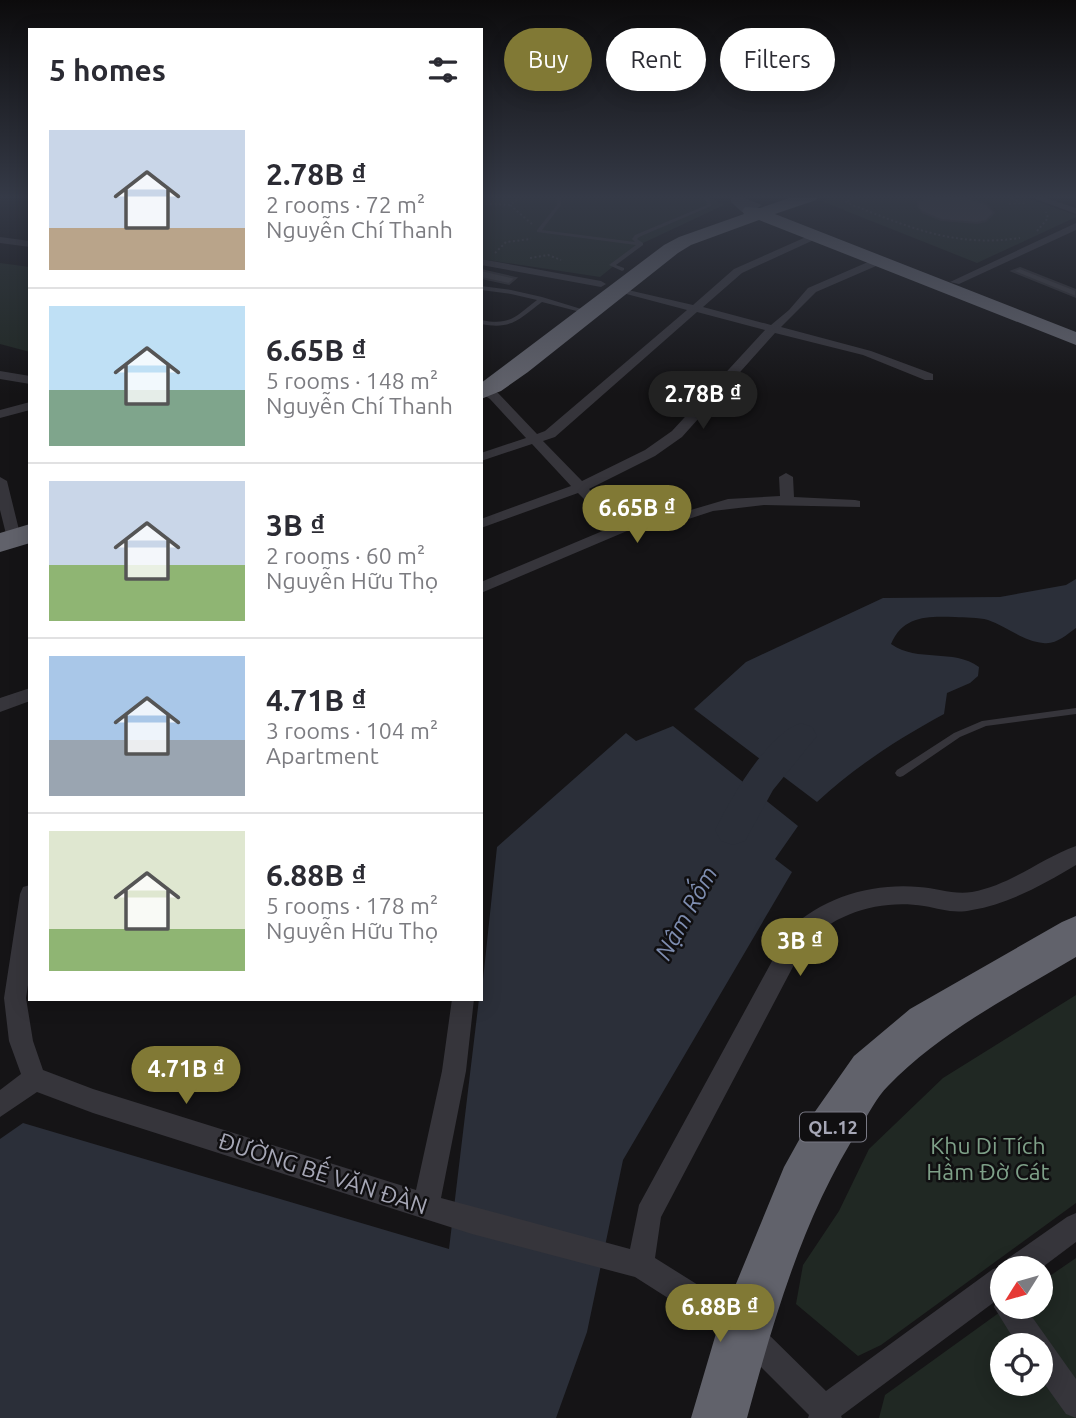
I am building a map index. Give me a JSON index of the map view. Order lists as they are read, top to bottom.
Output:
{
  "streets": {
    "highway": ["QL.12"],
    "street": ["ĐƯỜNG BẾ VĂN ĐÀN"]
  },
  "water": ["Nậm Rốm"],
  "parks": ["Khu Di Tích Hầm Đờ Cát"],
  "north": "bottom left",
  "page": {
    "chip": ["Buy", "Rent", "Filters"],
    "heading": "5 homes",
    "list": [
      {
        "name": "2.78B ₫",
        "note": "2 rooms · 72 m² · Nguyễn Chí Thanh"
      },
      {
        "name": "6.65B ₫",
        "note": "5 rooms · 148 m² · Nguyễn Chí Thanh"
      },
      {
        "name": "3B ₫",
        "note": "2 rooms · 60 m² · Nguyễn Hữu Thọ"
      },
      {
        "name": "4.71B ₫",
        "note": "3 rooms · 104 m² · Apartment"
      },
      {
        "name": "6.88B ₫",
        "note": "5 rooms · 178 m² · Nguyễn Hữu Thọ"
      }
    ],
    "price": [
      "2.78B ₫",
      "6.65B ₫",
      "3B ₫",
      "4.71B ₫",
      "6.88B ₫"
    ]
  }
}
